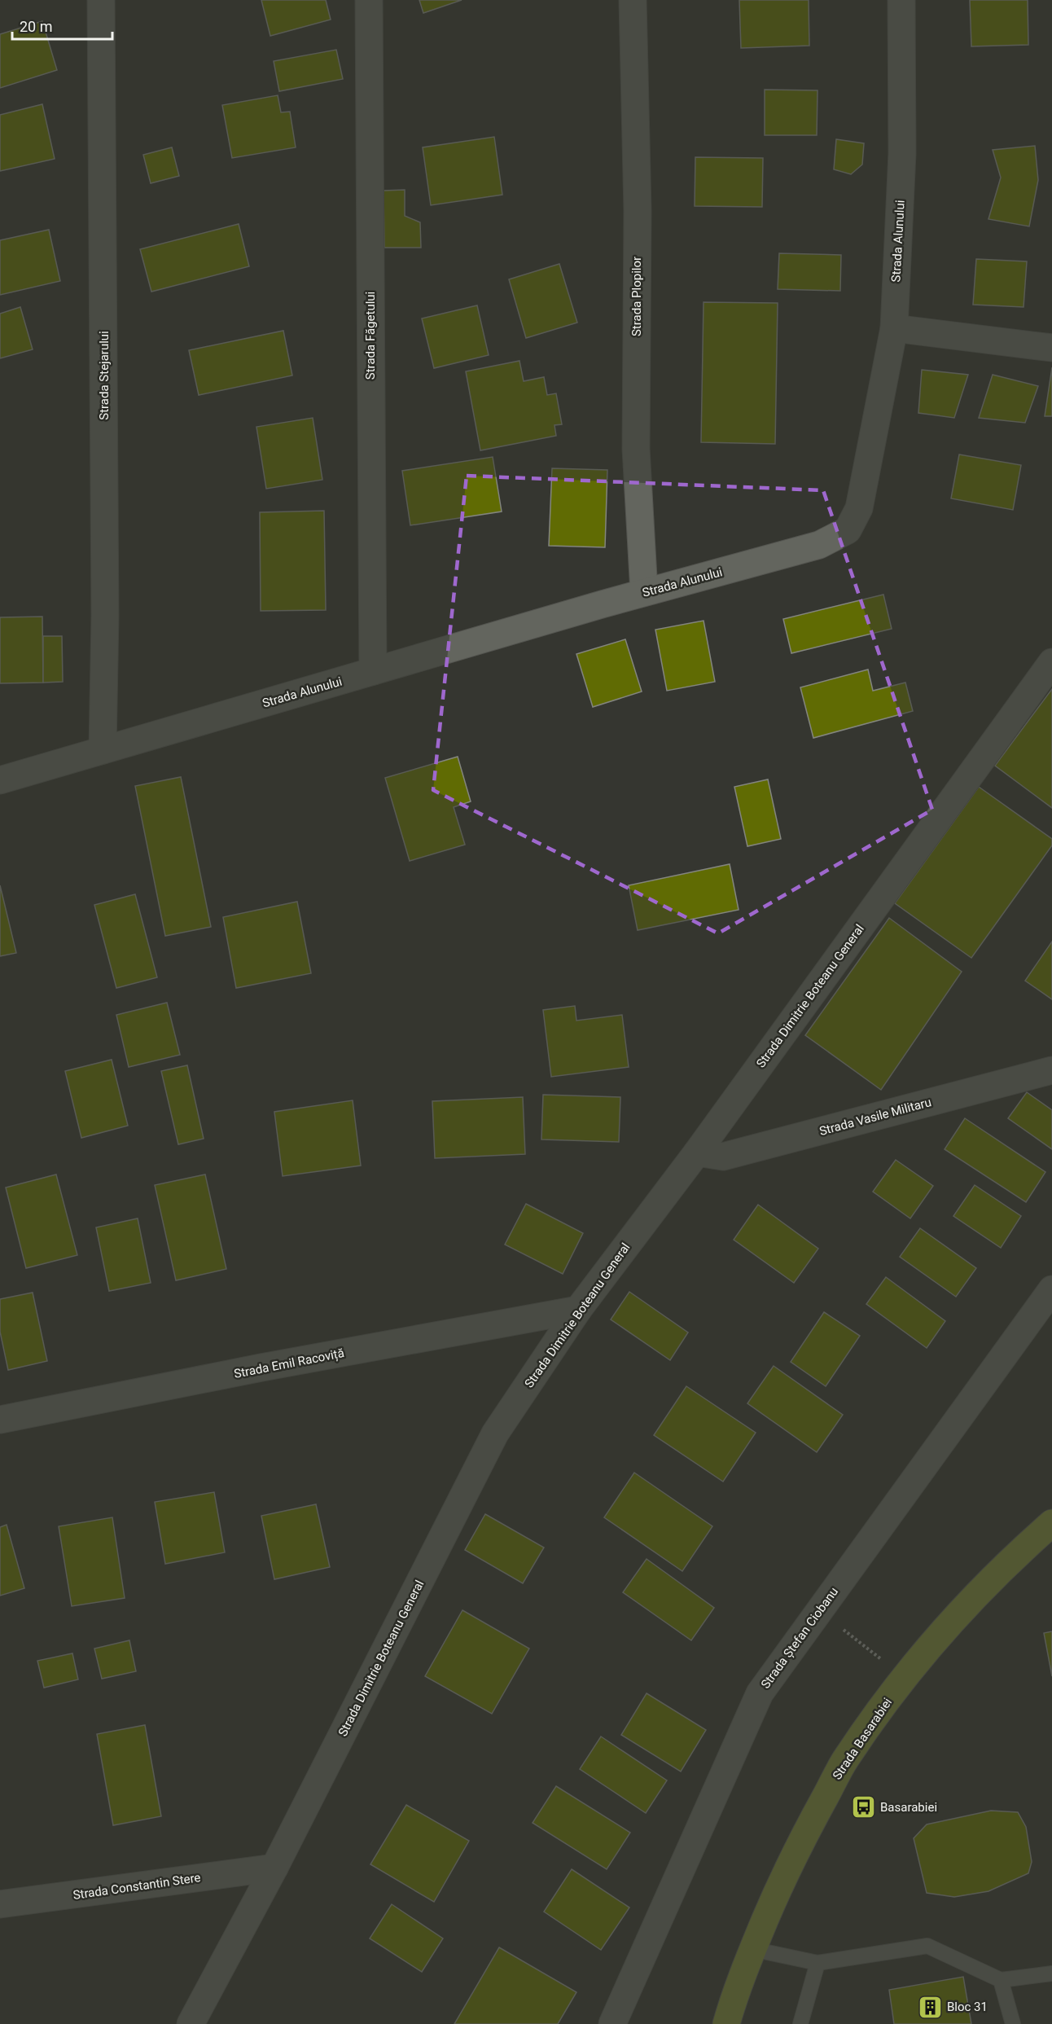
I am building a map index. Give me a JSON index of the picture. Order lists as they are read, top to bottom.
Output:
{
  "streets": {
    "main road": ["Strada Basarabiei"],
    "street": [
      "Strada Alunului",
      "Strada Plopilor",
      "Strada Făgetului",
      "Strada Stejarului",
      "Strada Dimitrie Boteanu General",
      "Strada Vasile Militaru",
      "Strada Emil Racoviță",
      "Strada Ștefan Ciobanu",
      "Strada Constantin Stere"
    ]
  },
  "crossings": [
    ["Strada Alunului", "Strada Plopilor"],
    ["Strada Alunului", "Strada Făgetului"],
    ["Strada Alunului", "Strada Stejarului"],
    ["Strada Dimitrie Boteanu General", "Strada Vasile Militaru"],
    ["Strada Dimitrie Boteanu General", "Strada Emil Racoviță"],
    ["Strada Dimitrie Boteanu General", "Strada Constantin Stere"]
  ],
  "places": {
    "bus stop": ["Basarabiei"],
    "building": ["Bloc 31"]
  },
  "scale_bar": "20 m"
}
